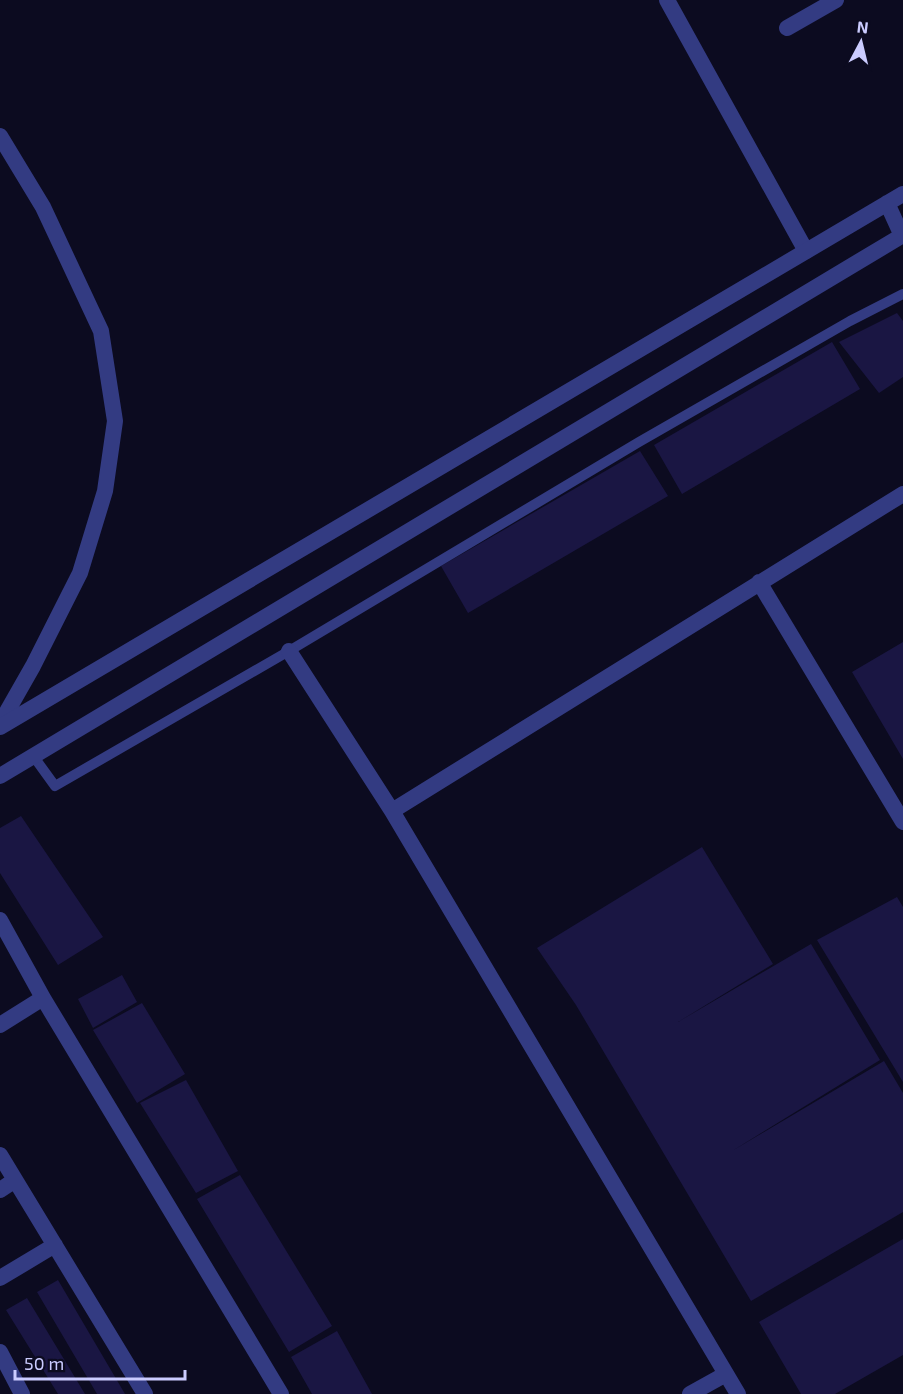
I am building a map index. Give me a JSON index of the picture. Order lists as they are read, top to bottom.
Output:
{
  "scale_bar": "50 m",
  "north": "top"
}
